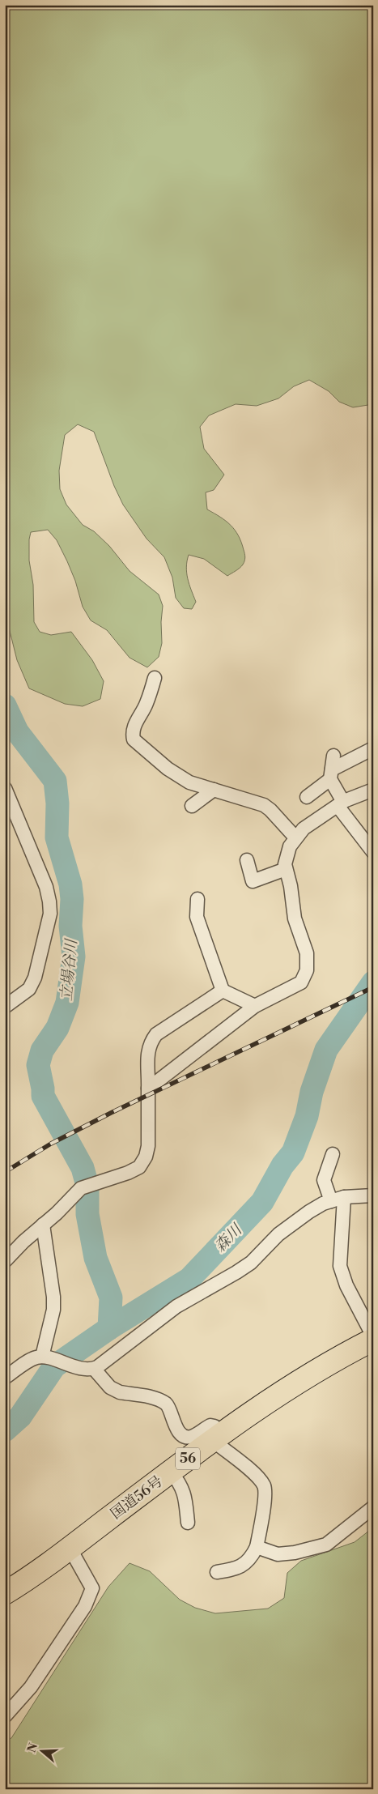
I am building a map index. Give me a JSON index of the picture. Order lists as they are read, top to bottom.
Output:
{
  "streets": {
    "highway": ["56", "国道56号"]
  },
  "water": ["立場谷川", "森川"],
  "north": "left"
}
